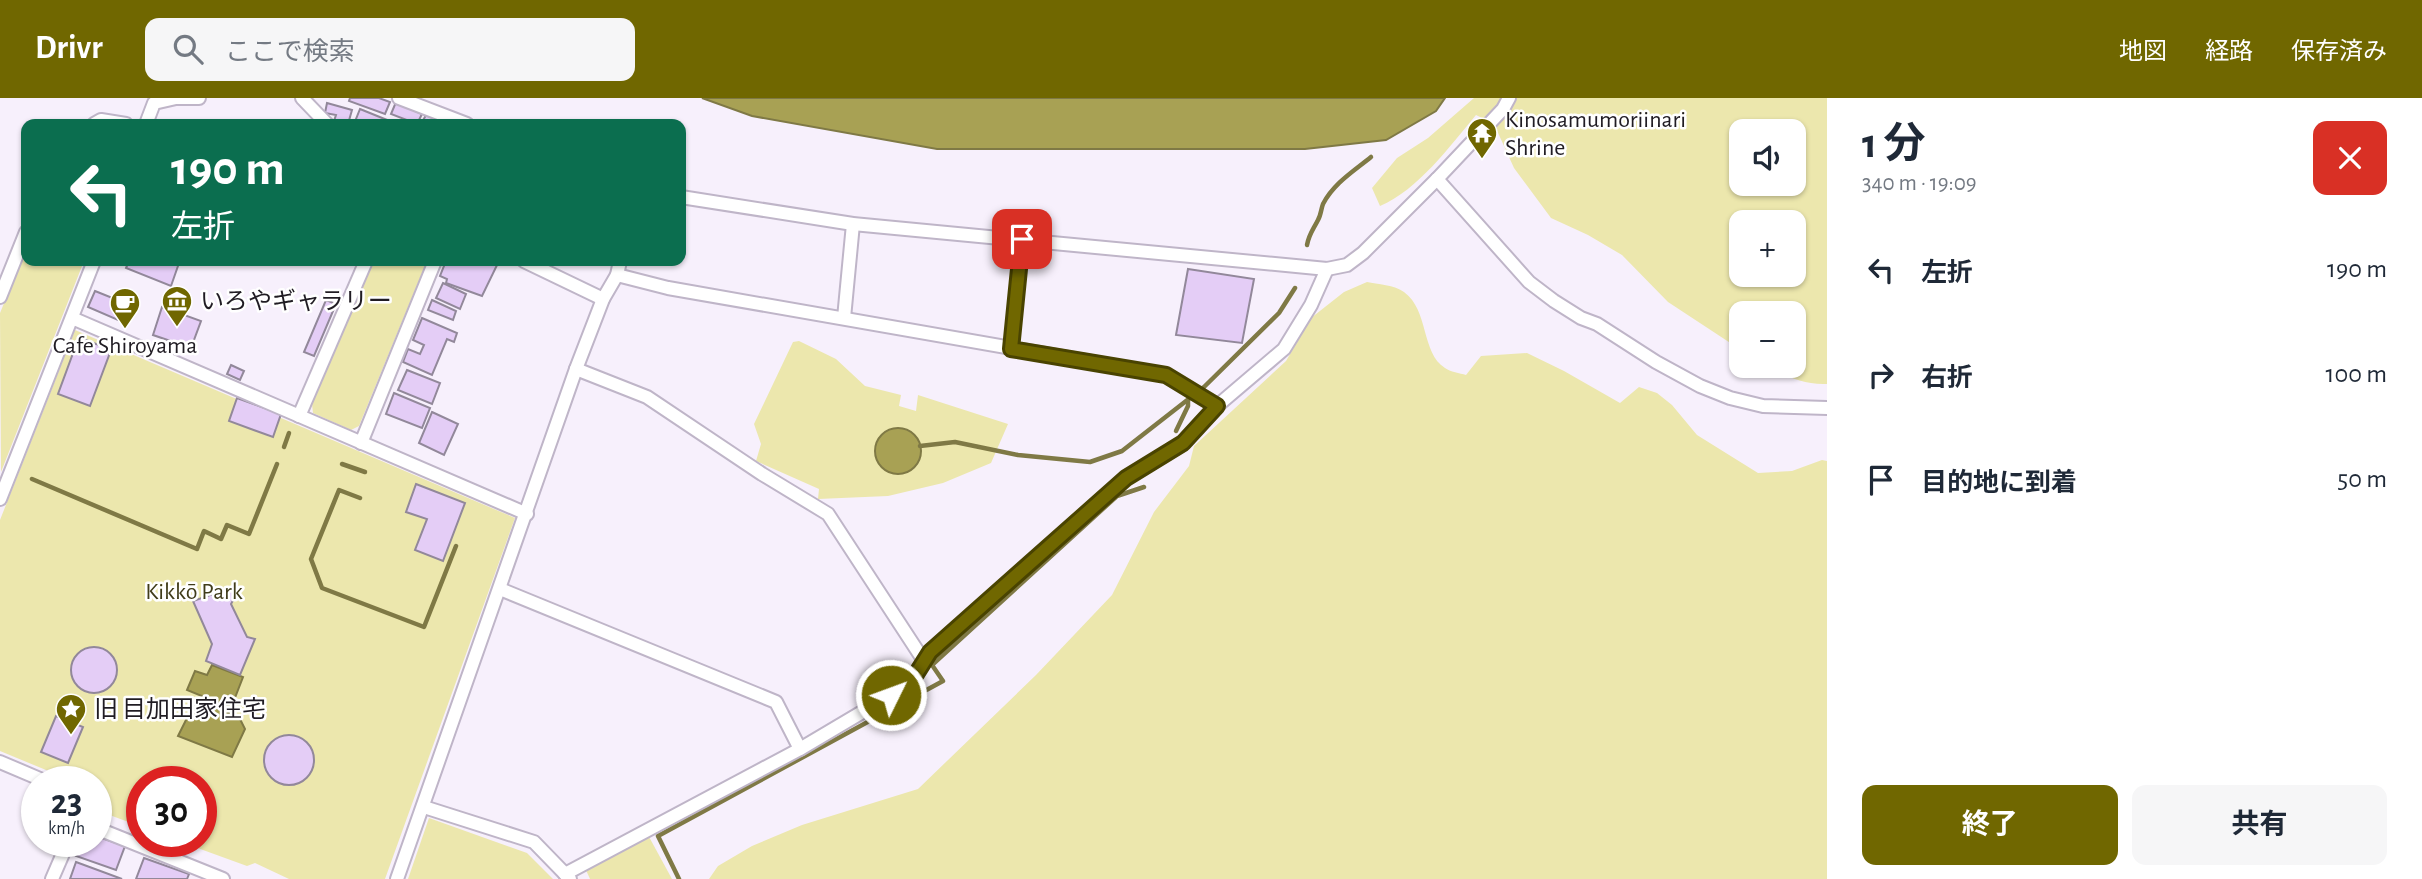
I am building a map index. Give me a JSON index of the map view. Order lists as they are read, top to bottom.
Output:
{
  "parks": ["Kikkō Park"],
  "places": {
    "temple": ["Kinosamumoriinari Shrine"],
    "museum": ["いろやギャラリー"],
    "cafe": ["Cafe Shiroyama"],
    "place": ["旧 目加田家住宅"]
  },
  "page": {
    "header": "Drivr",
    "search": "ここで検索",
    "nav": ["地図", "経路", "保存済み"],
    "heading": ["1 分", "340 m · 19:09"],
    "map_buttons": ["+", "−"],
    "turn": ["190 m", "左折"],
    "list": [
      {
        "name": "左折",
        "value": "190 m"
      },
      {
        "name": "右折",
        "value": "100 m"
      },
      {
        "name": "目的地に到着",
        "value": "50 m"
      }
    ],
    "speed": "23 km/h",
    "limit": "30",
    "buttons": ["終了", "共有"]
  }
}
